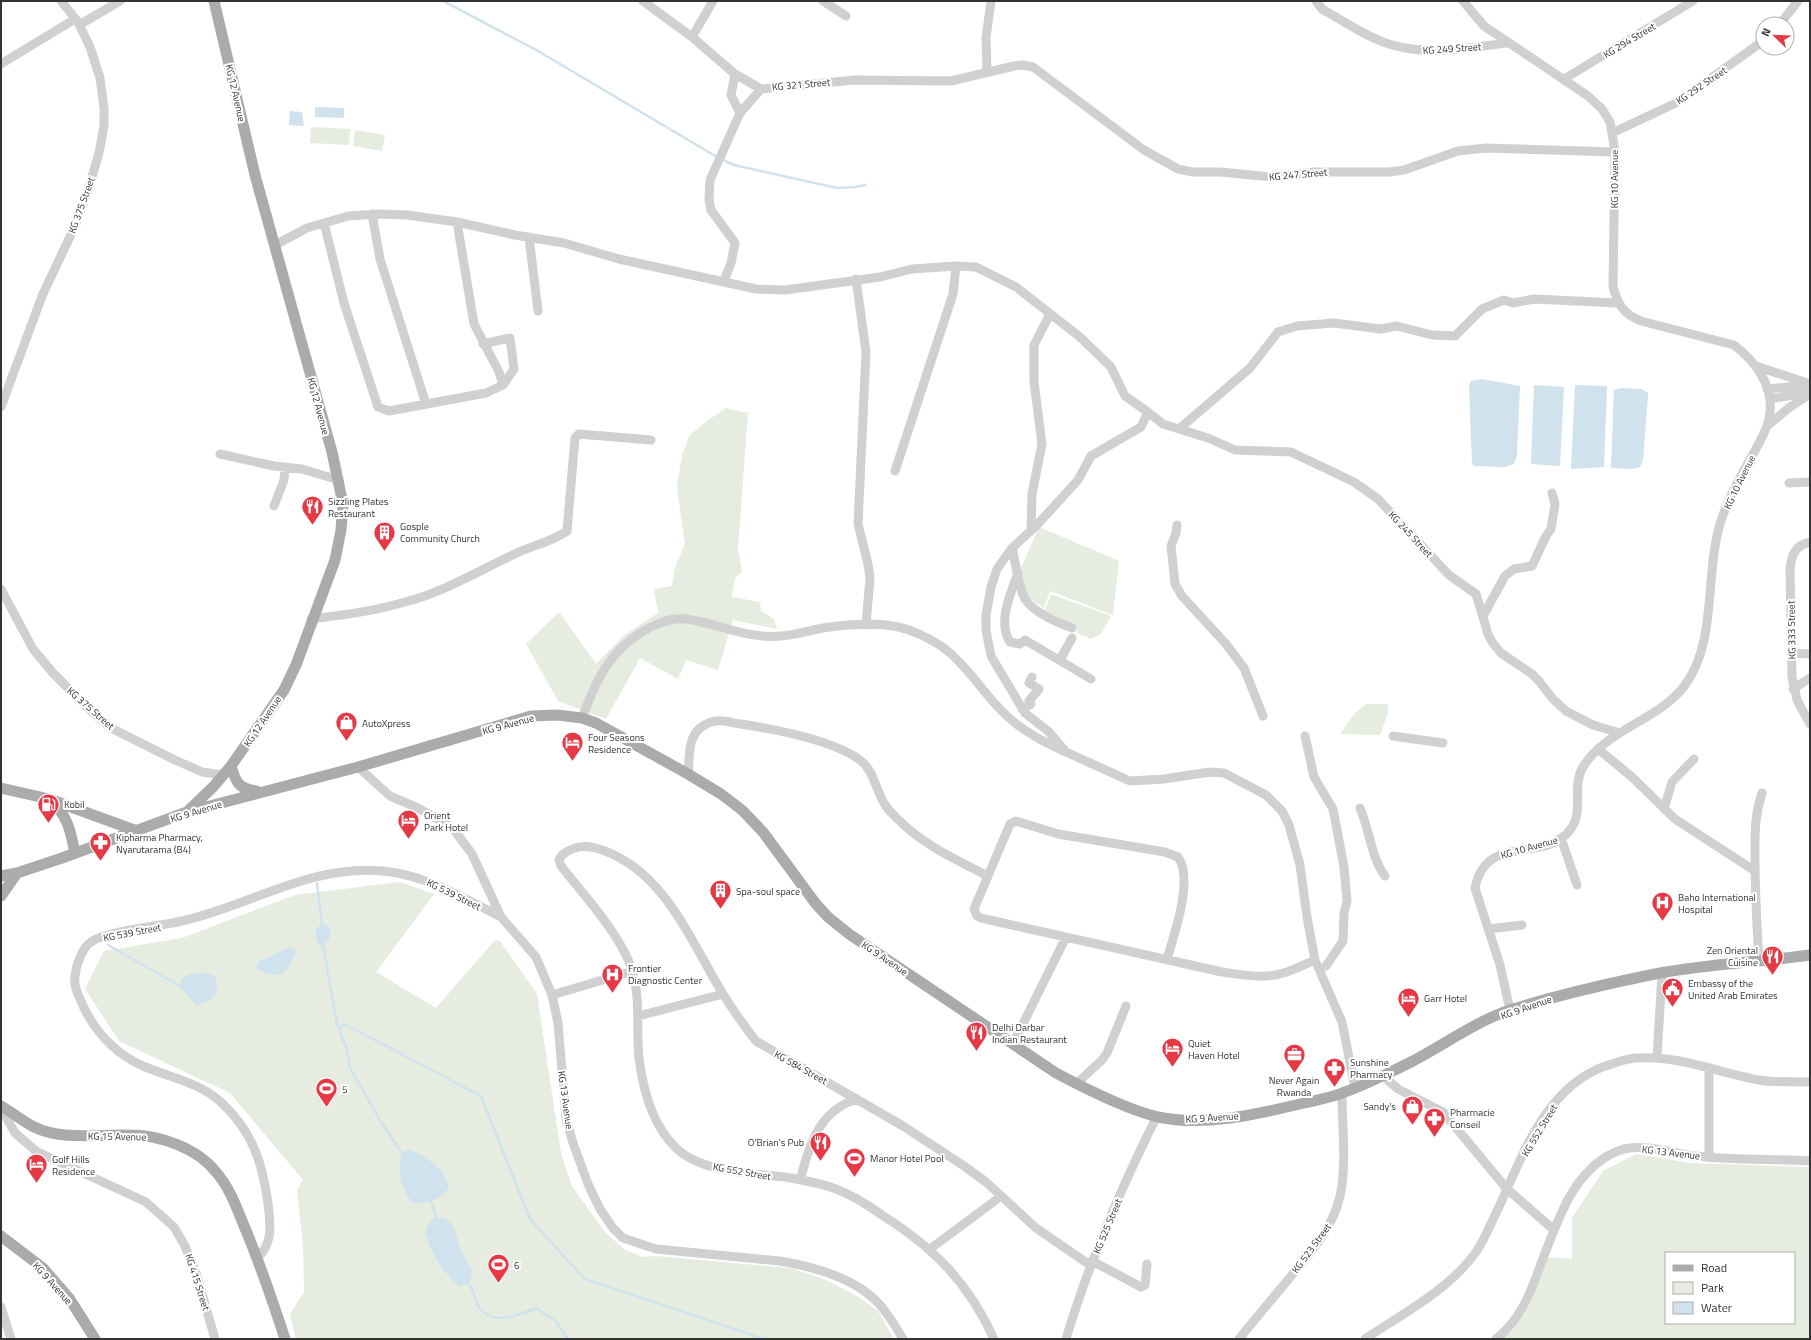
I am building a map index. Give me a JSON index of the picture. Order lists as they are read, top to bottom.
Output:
{
  "streets": {
    "main road": ["KG 12 Avenue", "KG 9 Avenue", "KG 15 Avenue"],
    "street": [
      "KG 294 Street",
      "KG 249 Street",
      "KG 321 Street",
      "KG 292 Street",
      "KG 247 Street",
      "KG 10 Avenue",
      "KG 375 Street",
      "KG 245 Street",
      "KG 333 Street",
      "KG 539 Street",
      "KG 584 Street",
      "KG 13 Avenue",
      "KG 552 Street",
      "KG 525 Street",
      "KG 523 Street",
      "KG 415 Street"
    ]
  },
  "crossings": [
    ["KG 294 Street", "KG 10 Avenue"],
    ["KG 249 Street", "KG 10 Avenue"],
    ["KG 321 Street", "KG 247 Street"],
    ["KG 292 Street", "KG 10 Avenue"],
    ["KG 12 Avenue", "KG 375 Street"],
    ["KG 12 Avenue", "KG 245 Street"],
    ["KG 12 Avenue", "KG 9 Avenue"],
    ["KG 247 Street", "KG 10 Avenue"],
    ["KG 10 Avenue", "KG 245 Street"],
    ["KG 10 Avenue", "KG 9 Avenue"],
    ["KG 9 Avenue", "KG 13 Avenue"],
    ["KG 9 Avenue", "KG 525 Street"],
    ["KG 9 Avenue", "KG 523 Street"],
    ["KG 539 Street", "KG 13 Avenue"],
    ["KG 539 Street", "KG 15 Avenue"],
    ["KG 584 Street", "KG 552 Street"],
    ["KG 584 Street", "KG 525 Street"],
    ["KG 15 Avenue", "KG 415 Street"]
  ],
  "places": {
    "restaurant": [
      "Sizzling Plates Restaurant",
      "Zen Oriental Cuisine",
      "Delhi Darbar Indian Restaurant",
      "O'Brian's Pub"
    ],
    "building": ["Gosple Community Church", "Spa-soul space"],
    "shop": ["AutoXpress", "Sandy's"],
    "hotel": [
      "Four Seasons Residence",
      "Orient Park Hotel",
      "Garr Hotel",
      "Quiet Haven Hotel",
      "Golf Hills Residence"
    ],
    "fuel station": ["Kobil"],
    "pharmacy": ["Kipharma Pharmacy, Nyarutarama (B4)", "Sunshine Pharmacy", "Pharmacie Conseil"],
    "hospital": ["Baho International Hospital", "Frontier Diagnostic Center"],
    "public building": ["Embassy of the United Arab Emirates"],
    "office": ["Never Again Rwanda"],
    "sports": ["5", "Manor Hotel Pool", "6"]
  },
  "legend": ["Road", "Park", "Water"],
  "north": "top left"
}
